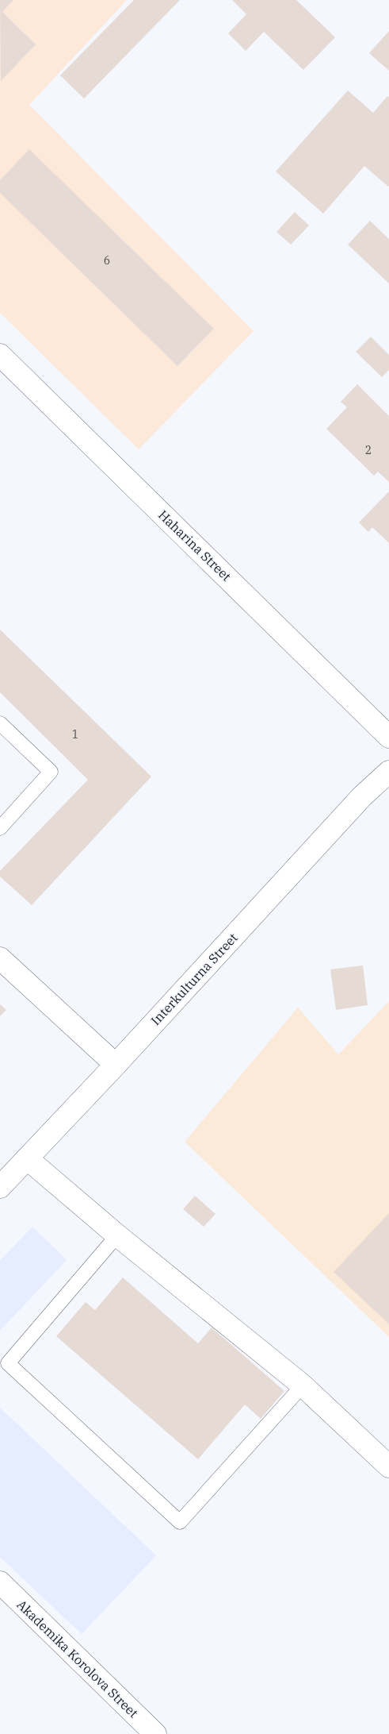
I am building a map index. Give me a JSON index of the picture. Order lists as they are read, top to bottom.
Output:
{
  "streets": {
    "street": ["Haharina Street", "Interkulturna Street", "Akademika Korolova Street"]
  },
  "house_numbers": ["6", "2", "1"]
}
